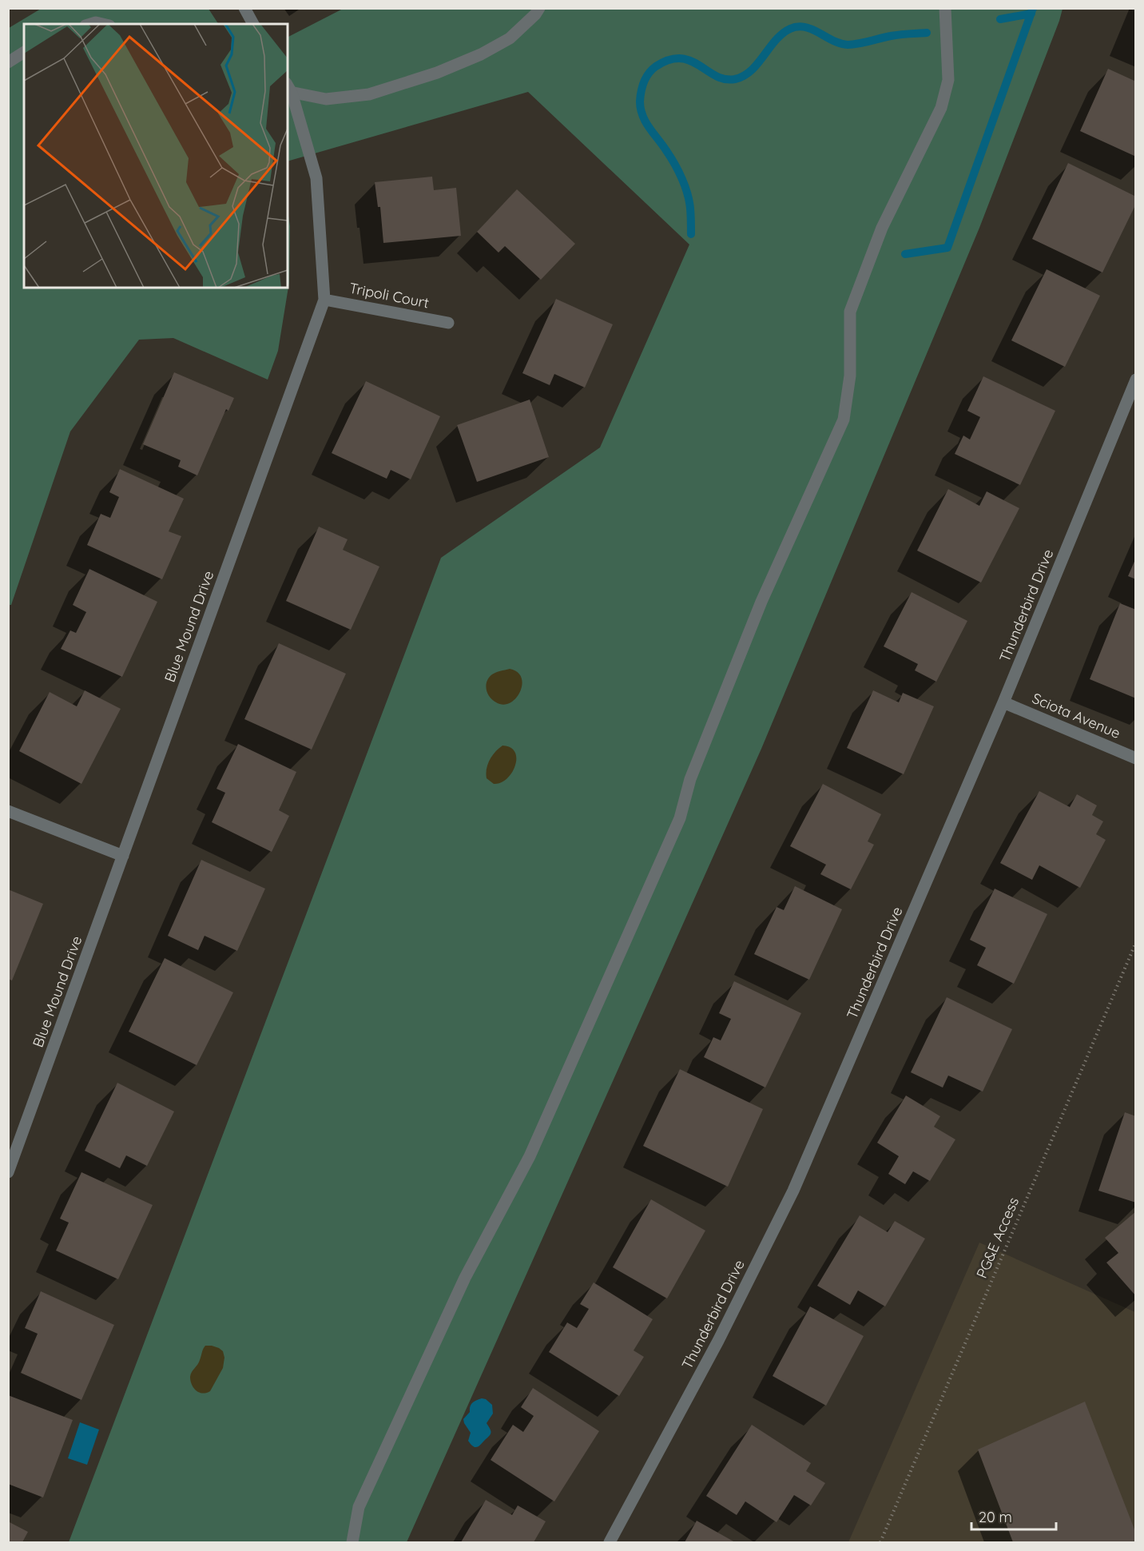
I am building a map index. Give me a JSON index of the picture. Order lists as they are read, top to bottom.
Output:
{
  "streets": {
    "street": [
      "Tripoli Court",
      "Thunderbird Drive",
      "Blue Mound Drive",
      "Sciota Avenue"
    ],
    "path": ["PG&E Access"]
  },
  "crossings": [
    ["Tripoli Court", "Blue Mound Drive"],
    ["Thunderbird Drive", "Sciota Avenue"]
  ],
  "scale_bar": "20 m"
}
